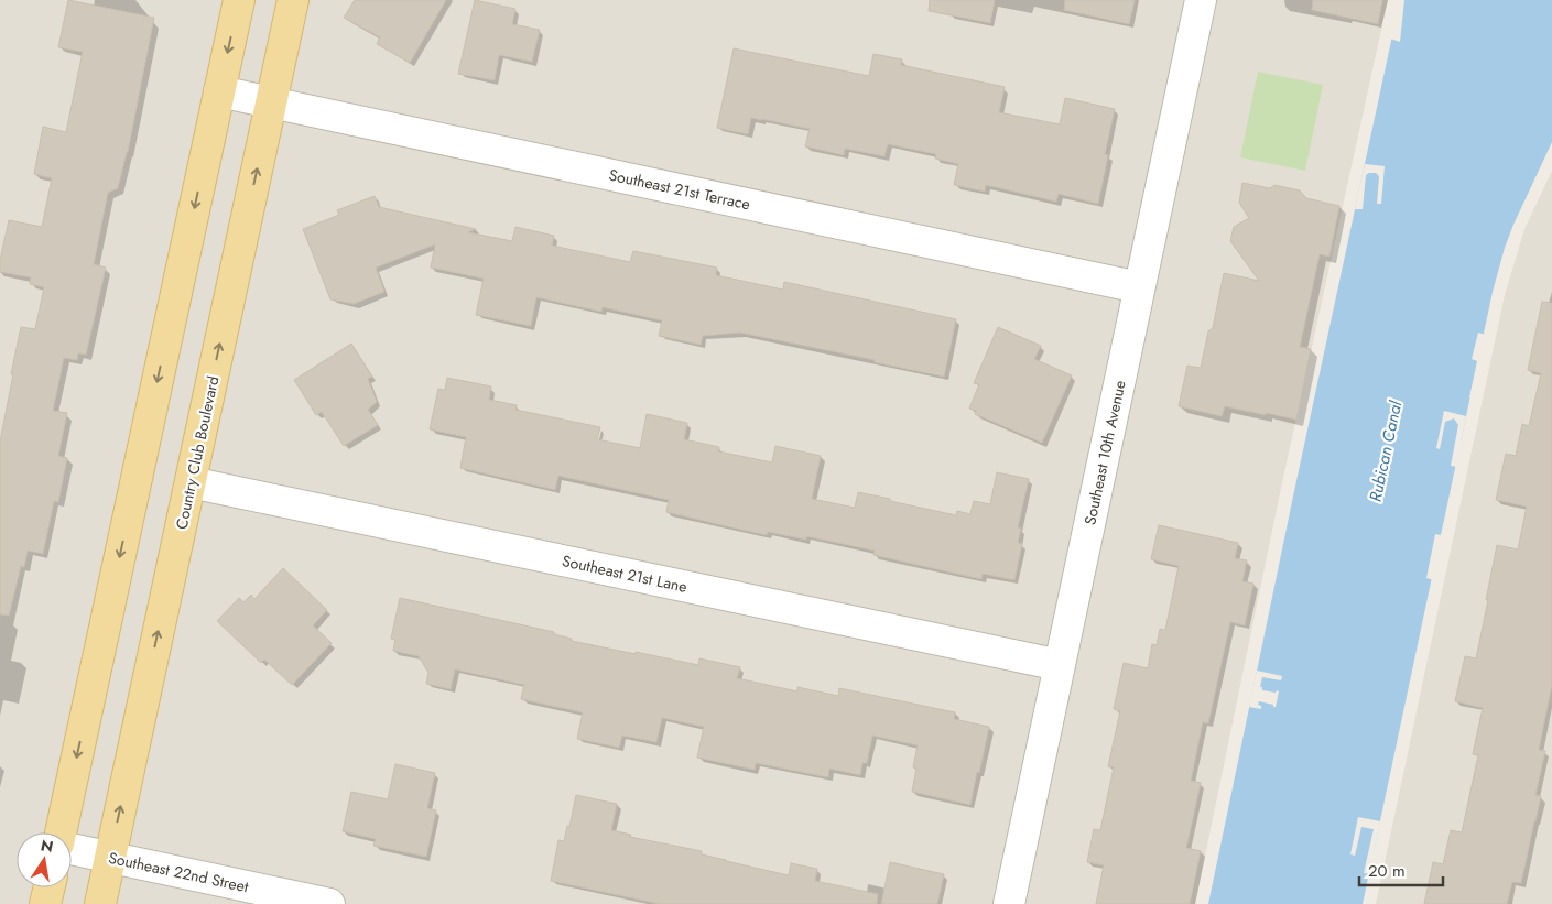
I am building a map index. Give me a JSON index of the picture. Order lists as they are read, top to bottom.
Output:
{
  "streets": {
    "main road": ["Country Club Boulevard"],
    "street": [
      "Southeast 21st Terrace",
      "Southeast 10th Avenue",
      "Southeast 21st Lane",
      "Southeast 22nd Street"
    ]
  },
  "crossings": [
    ["Southeast 21st Terrace", "Country Club Boulevard"],
    ["Southeast 21st Terrace", "Southeast 10th Avenue"],
    ["Country Club Boulevard", "Southeast 21st Lane"],
    ["Country Club Boulevard", "Southeast 22nd Street"],
    ["Southeast 10th Avenue", "Southeast 21st Lane"]
  ],
  "water": ["Rubican Canal"],
  "scale_bar": "20 m",
  "north": "top"
}
